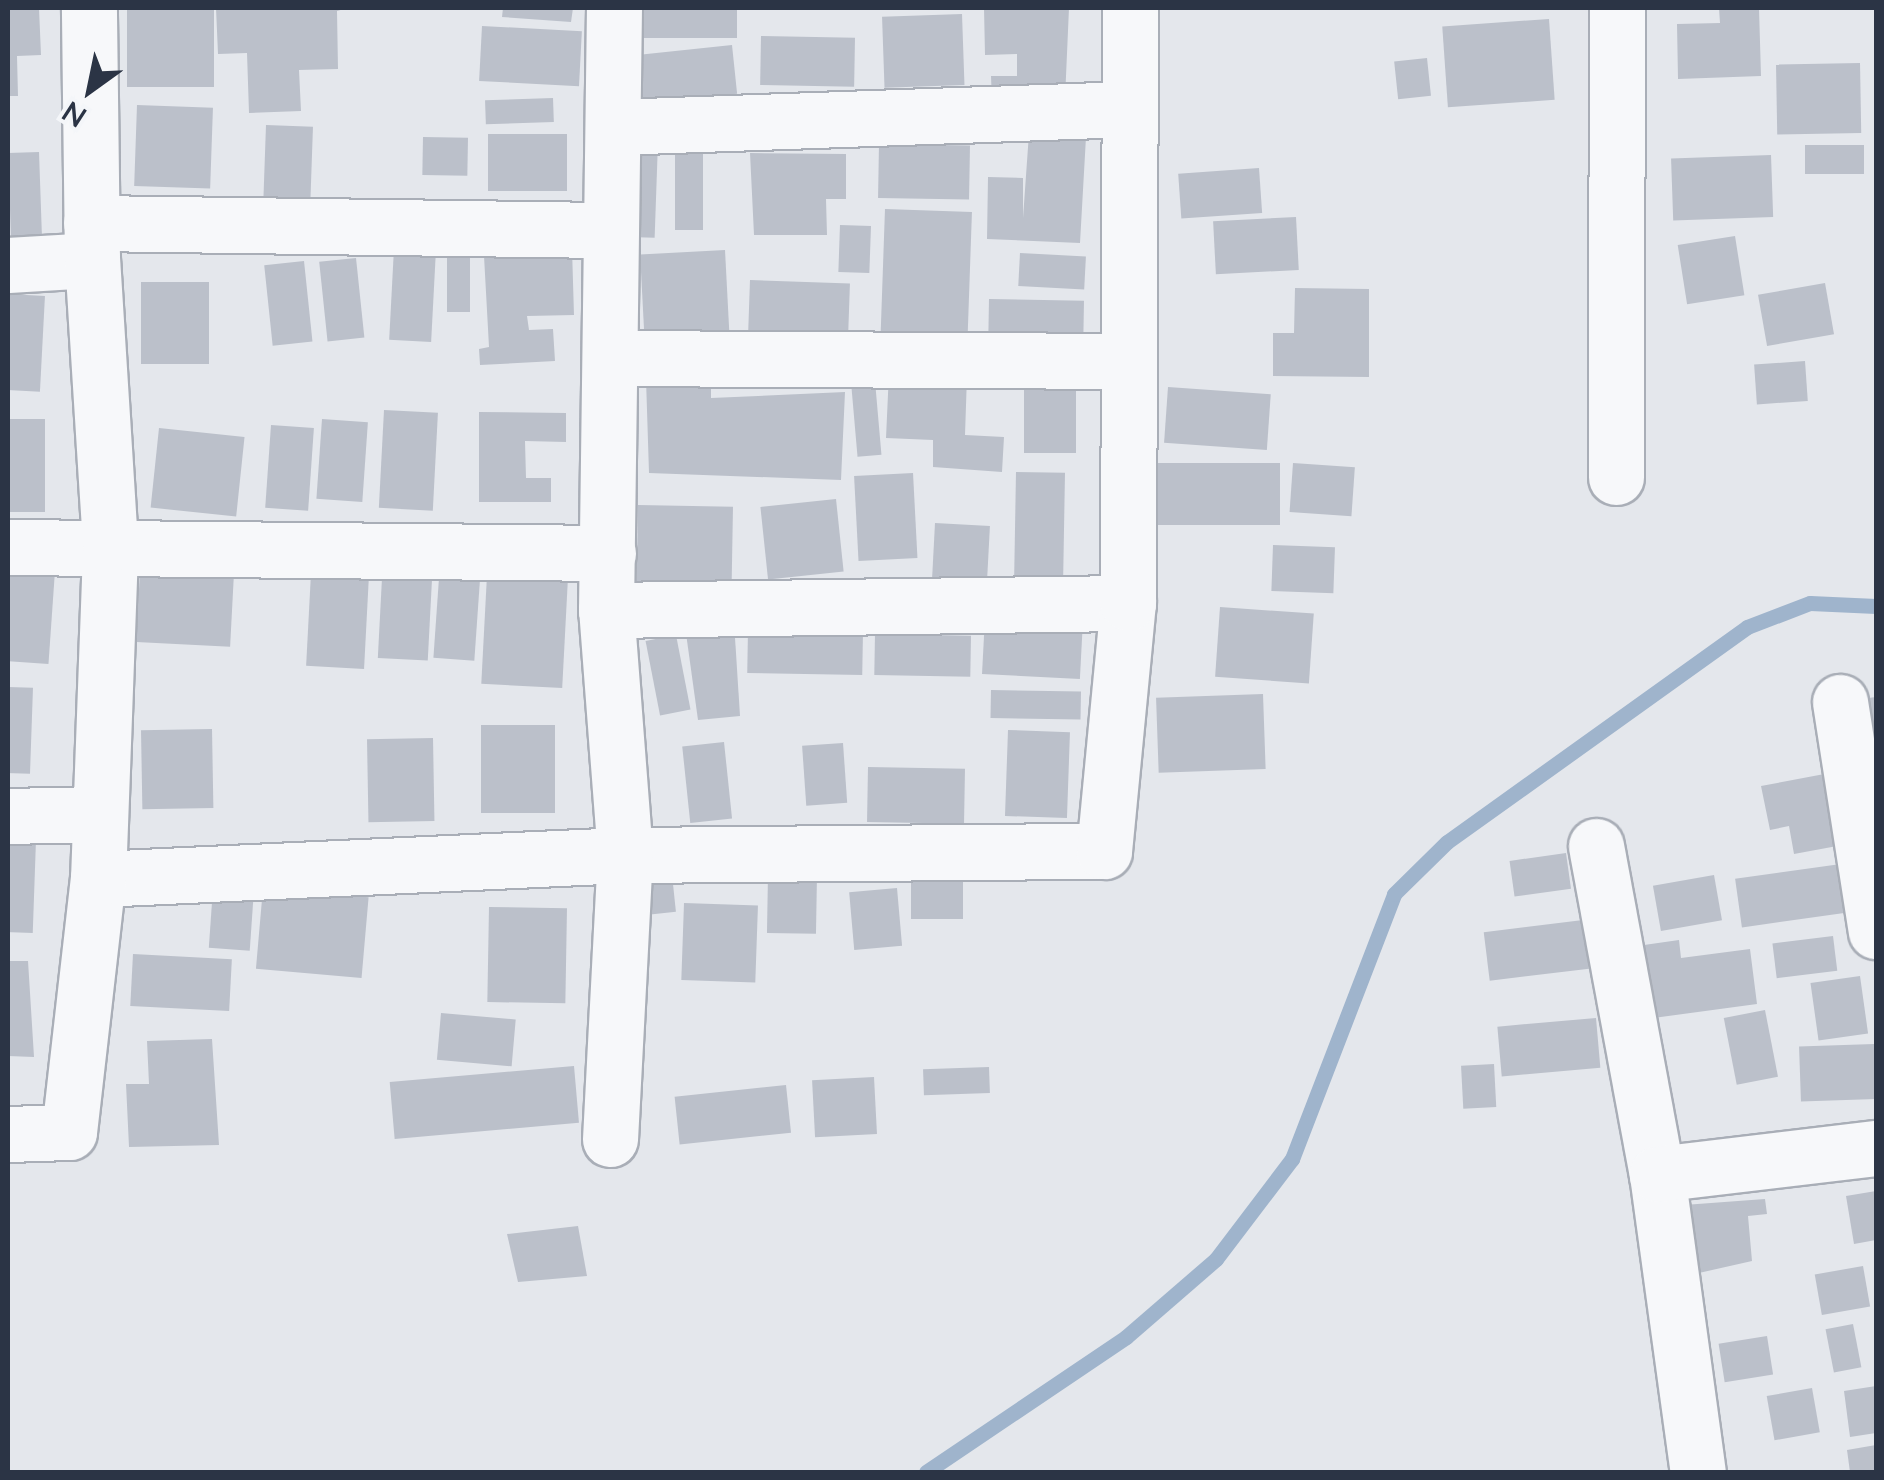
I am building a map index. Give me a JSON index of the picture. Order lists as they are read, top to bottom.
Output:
{
  "north": "bottom left"
}
